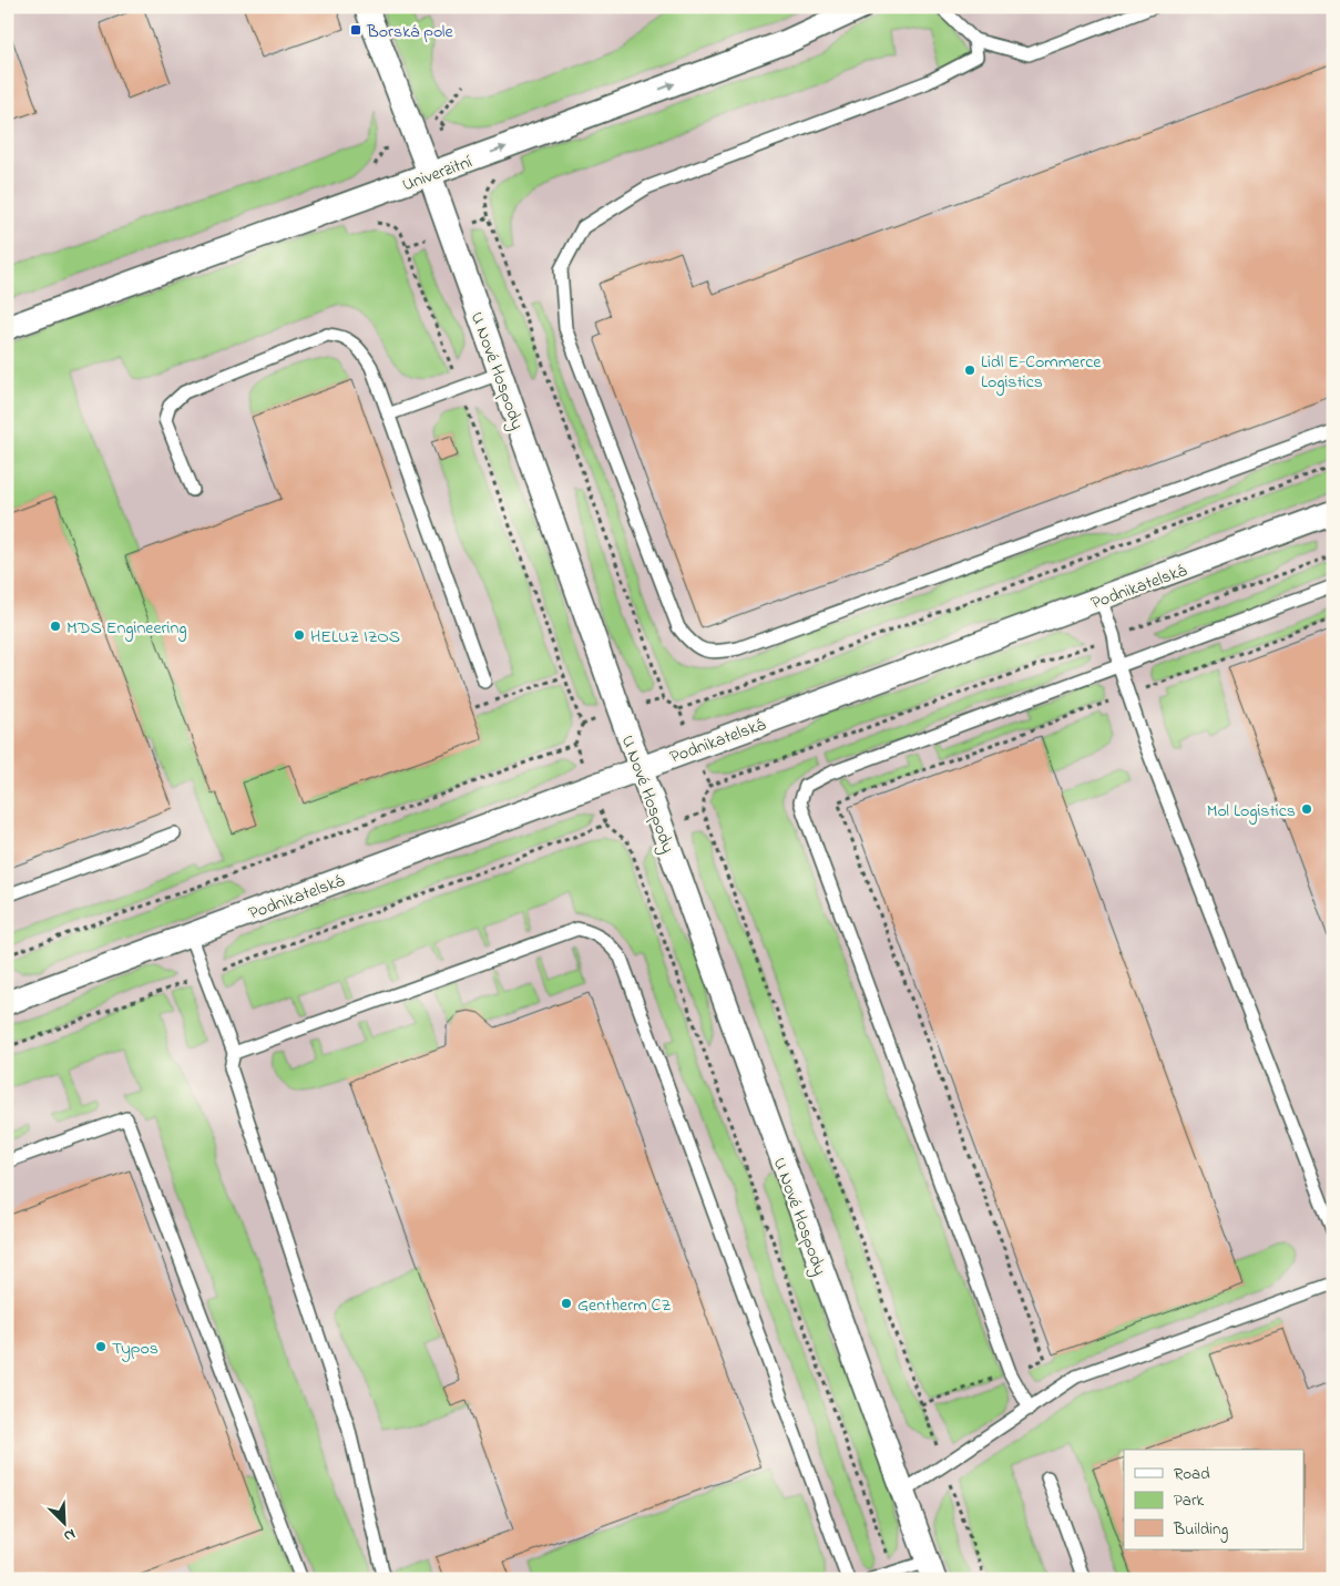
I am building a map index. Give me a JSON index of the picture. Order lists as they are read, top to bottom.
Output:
{
  "streets": {
    "street": ["Univerzitní", "U Nové Hospody", "Podnikatelská"]
  },
  "crossings": [
    ["Univerzitní", "U Nové Hospody"],
    ["U Nové Hospody", "Podnikatelská"]
  ],
  "one_way": ["Univerzitní"],
  "places": {
    "transit": ["Borská pole"],
    "other": [
      "Lidl E-Commerce Logistics",
      "MDS Engineering",
      "HELUZ IZOS",
      "Mol Logistics",
      "Gentherm CZ",
      "Typos"
    ]
  },
  "legend": ["Road", "Park", "Building"],
  "north": "bottom right"
}
